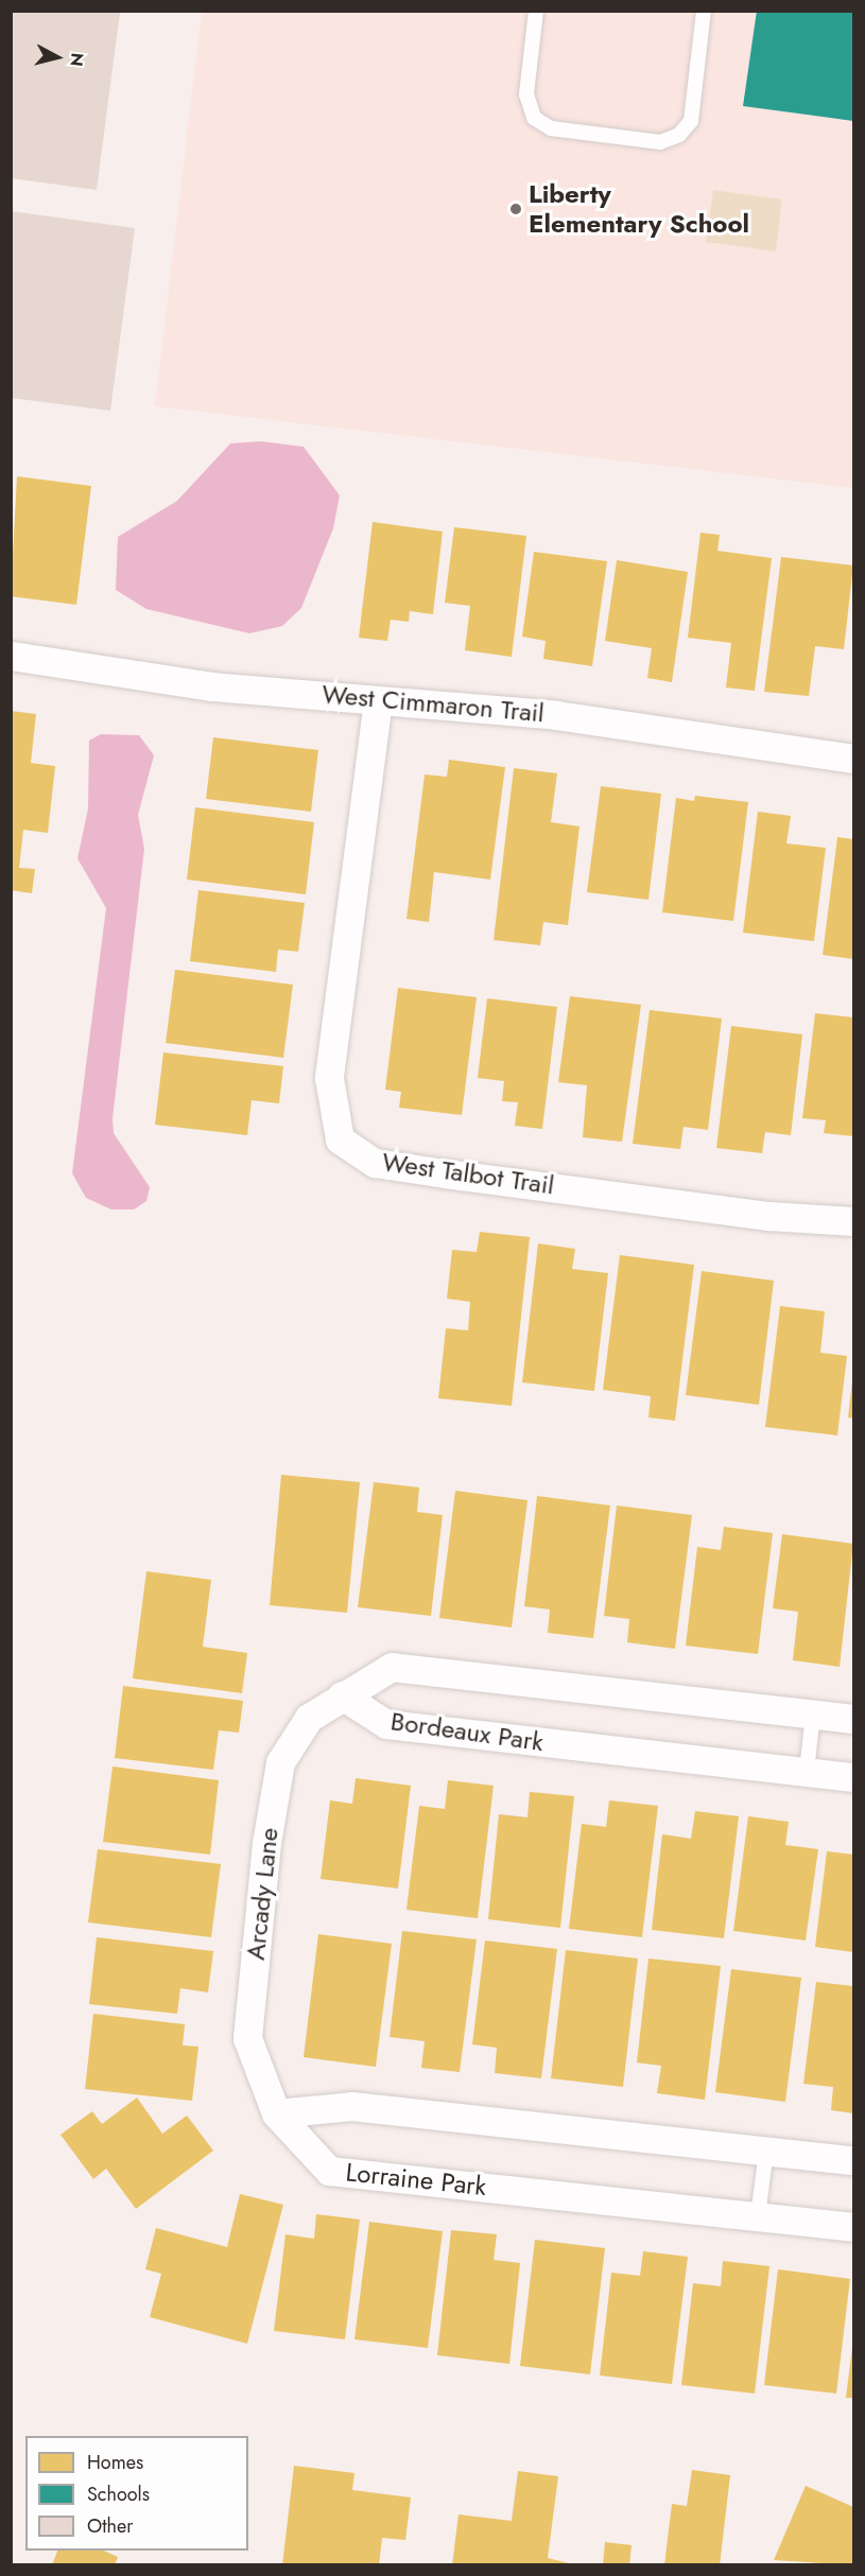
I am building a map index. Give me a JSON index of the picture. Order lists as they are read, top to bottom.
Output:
{
  "streets": {
    "street": [
      "West Cimmaron Trail",
      "West Talbot Trail",
      "Bordeaux Park",
      "Arcady Lane",
      "Lorraine Park"
    ]
  },
  "crossings": [
    ["West Cimmaron Trail", "West Talbot Trail"],
    ["Bordeaux Park", "Arcady Lane"],
    ["Arcady Lane", "Lorraine Park"]
  ],
  "places": ["Liberty Elementary School"],
  "legend": ["Homes", "Schools", "Other"],
  "north": "right"
}
